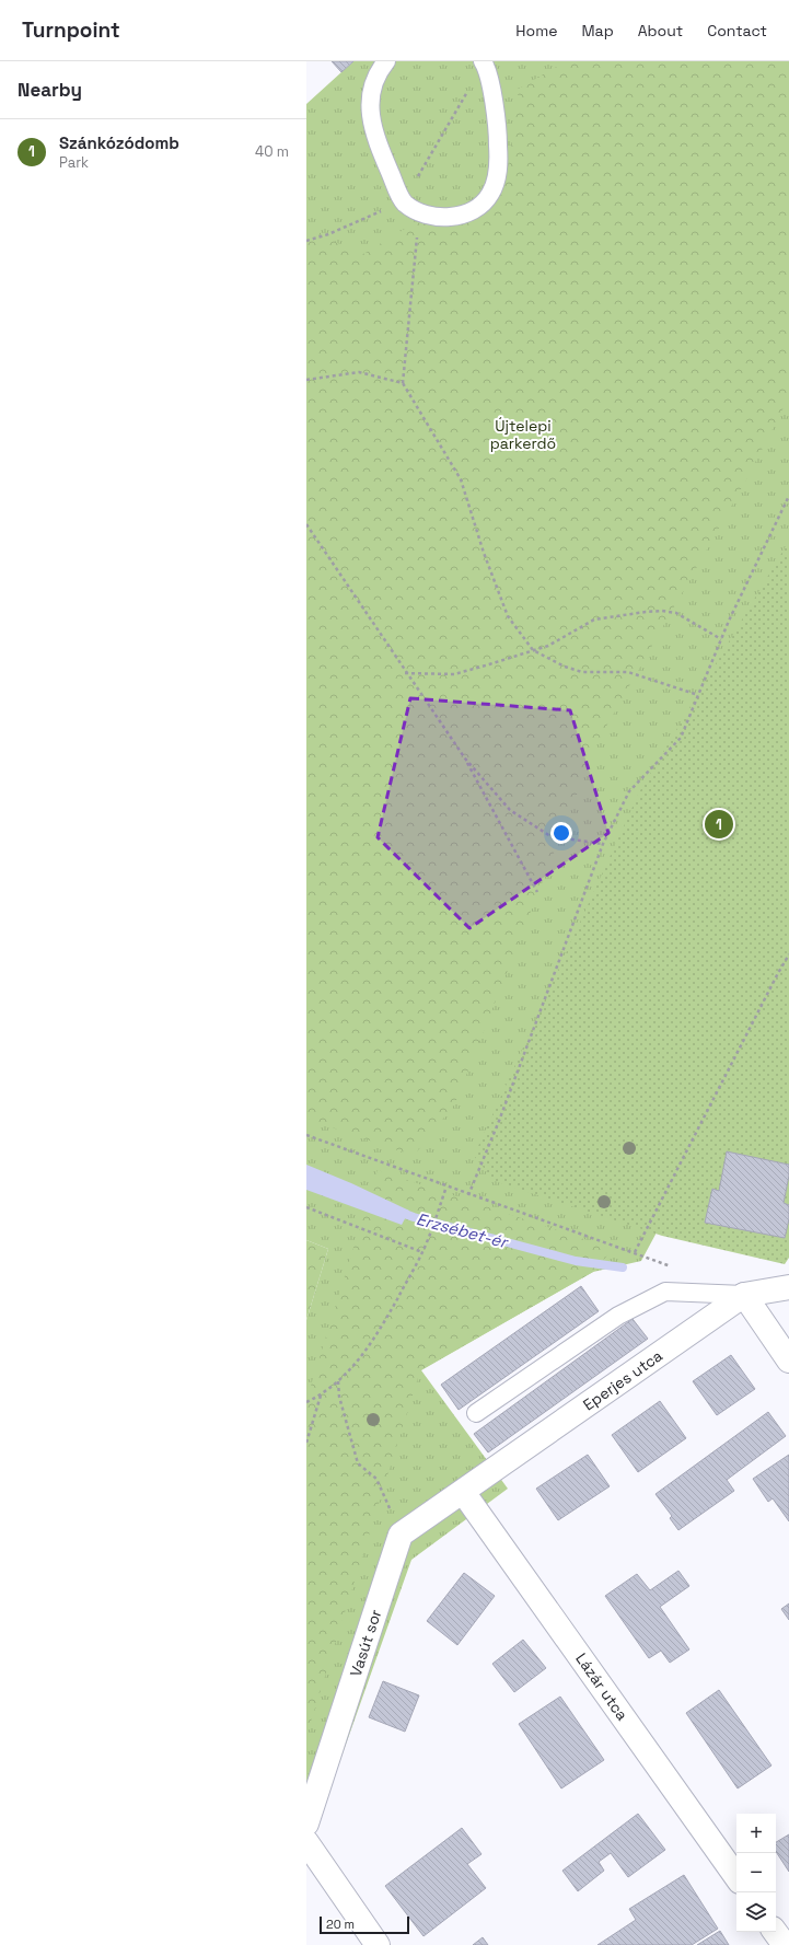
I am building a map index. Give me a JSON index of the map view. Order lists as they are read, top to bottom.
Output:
{
  "streets": {
    "street": ["Eperjes utca", "Vasút sor", "Lázár utca"]
  },
  "crossings": [
    ["Eperjes utca", "Lázár utca"]
  ],
  "water": ["Erzsébet-ér"],
  "parks": ["Újtelepi parkerdő"],
  "scale_bar": "20 m",
  "page": {
    "header": "Turnpoint",
    "nav": [
      "Home",
      "Map",
      "About",
      "Contact"
    ],
    "heading": "Nearby",
    "list": [
      {
        "mark": "1",
        "name": "Szánkózódomb",
        "note": "Park",
        "value": "40 m"
      }
    ],
    "pins": "1",
    "map_buttons": ["+", "−"],
    "scale": "20 m"
  }
}
